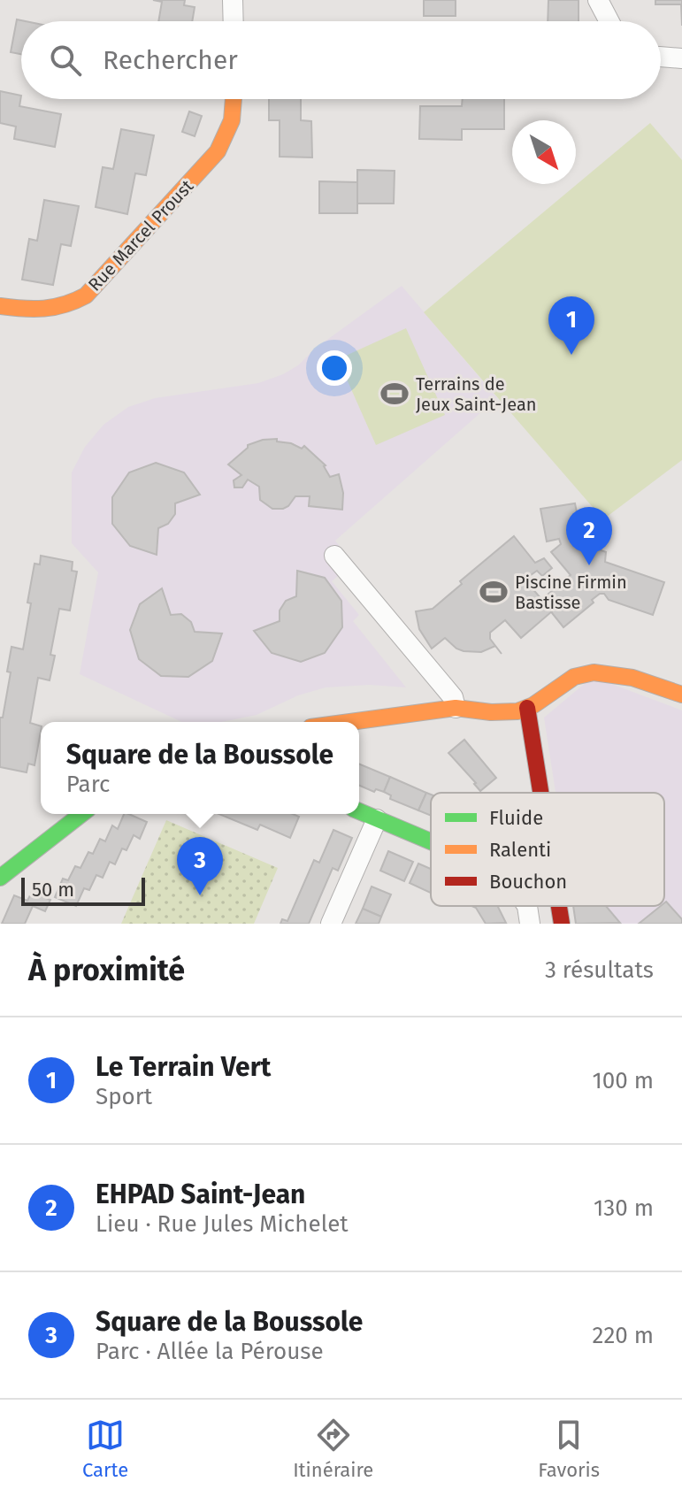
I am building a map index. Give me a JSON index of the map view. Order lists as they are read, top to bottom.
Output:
{
  "streets": {
    "street": ["Rue Marcel Proust"]
  },
  "places": {
    "sports": ["Terrains de Jeux Saint-Jean", "Piscine Firmin Bastisse"]
  },
  "legend": ["Fluide", "Ralenti", "Bouchon"],
  "scale_bar": "50 m",
  "north": "bottom right",
  "page": {
    "search": "Rechercher",
    "pins": ["1", "2", "3"],
    "popup": ["Square de la Boussole", "Parc"],
    "scale": "50 m",
    "heading": ["À proximité", "3 résultats"],
    "list": [
      {
        "mark": "1",
        "name": "Le Terrain Vert",
        "note": "Sport",
        "value": "100 m"
      },
      {
        "mark": "2",
        "name": "EHPAD Saint-Jean",
        "note": "Lieu · Rue Jules Michelet",
        "value": "130 m"
      },
      {
        "mark": "3",
        "name": "Square de la Boussole",
        "note": "Parc · Allée la Pérouse",
        "value": "220 m"
      }
    ],
    "nav": ["Carte", "Itinéraire", "Favoris"]
  }
}
